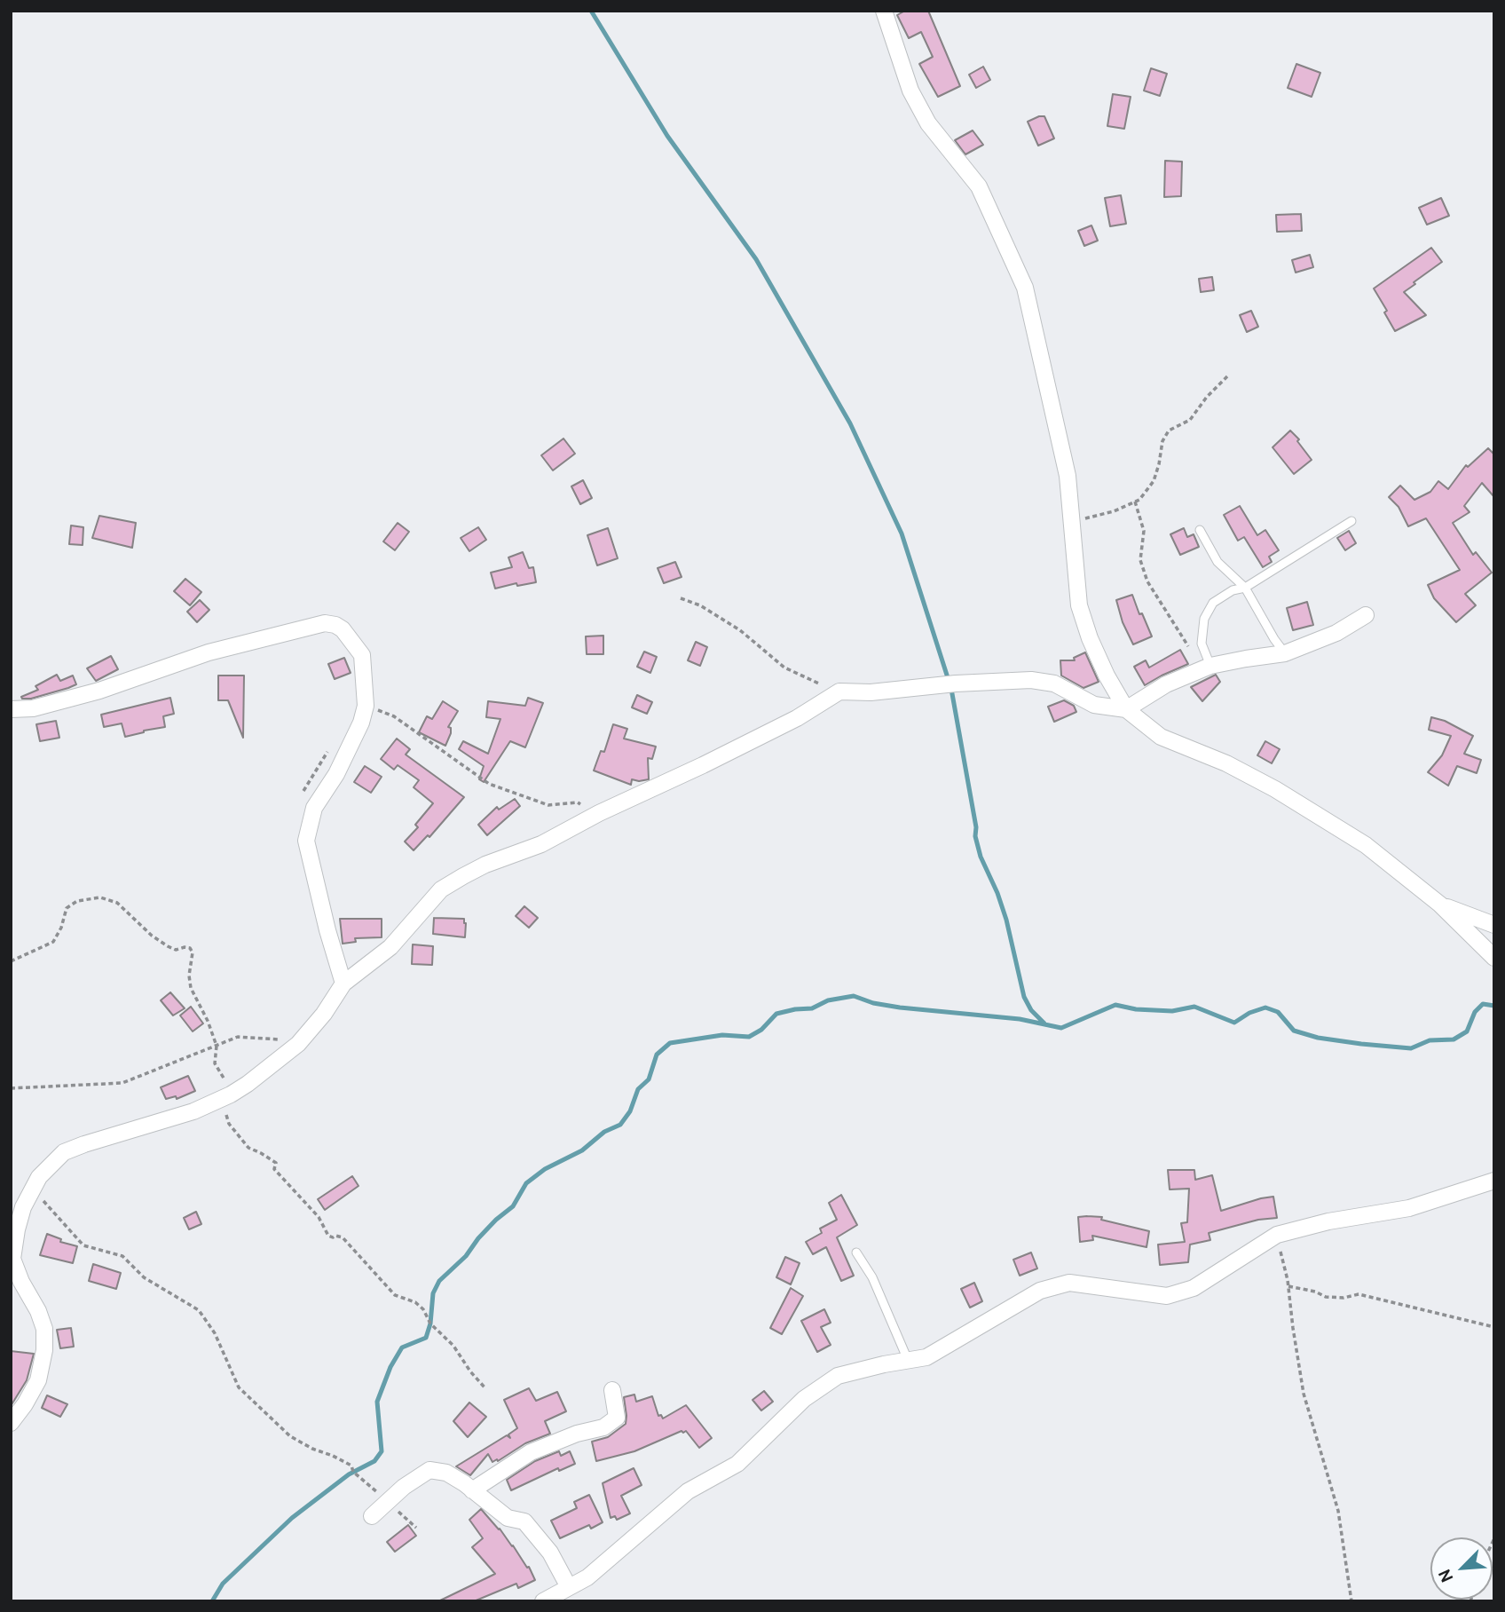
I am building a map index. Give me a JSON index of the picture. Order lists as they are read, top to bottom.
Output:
{
  "north": "bottom left"
}
